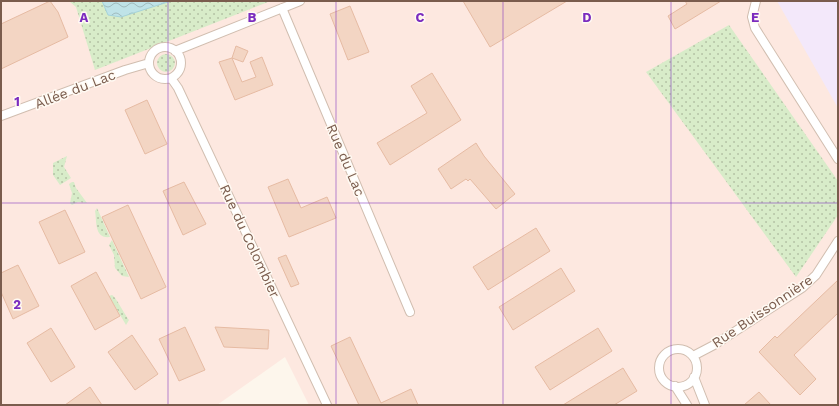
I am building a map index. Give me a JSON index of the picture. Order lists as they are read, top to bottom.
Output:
{
  "streets": {
    "street": [
      "Allée du Lac",
      "Rue du Lac",
      "Rue du Colombier",
      "Rue Buissonnière"
    ]
  },
  "crossings": [
    ["Allée du Lac", "Rue du Colombier"]
  ],
  "grid": {
    "columns": [
      "A",
      "B",
      "C",
      "D",
      "E"
    ],
    "rows": ["1", "2"]
  }
}
